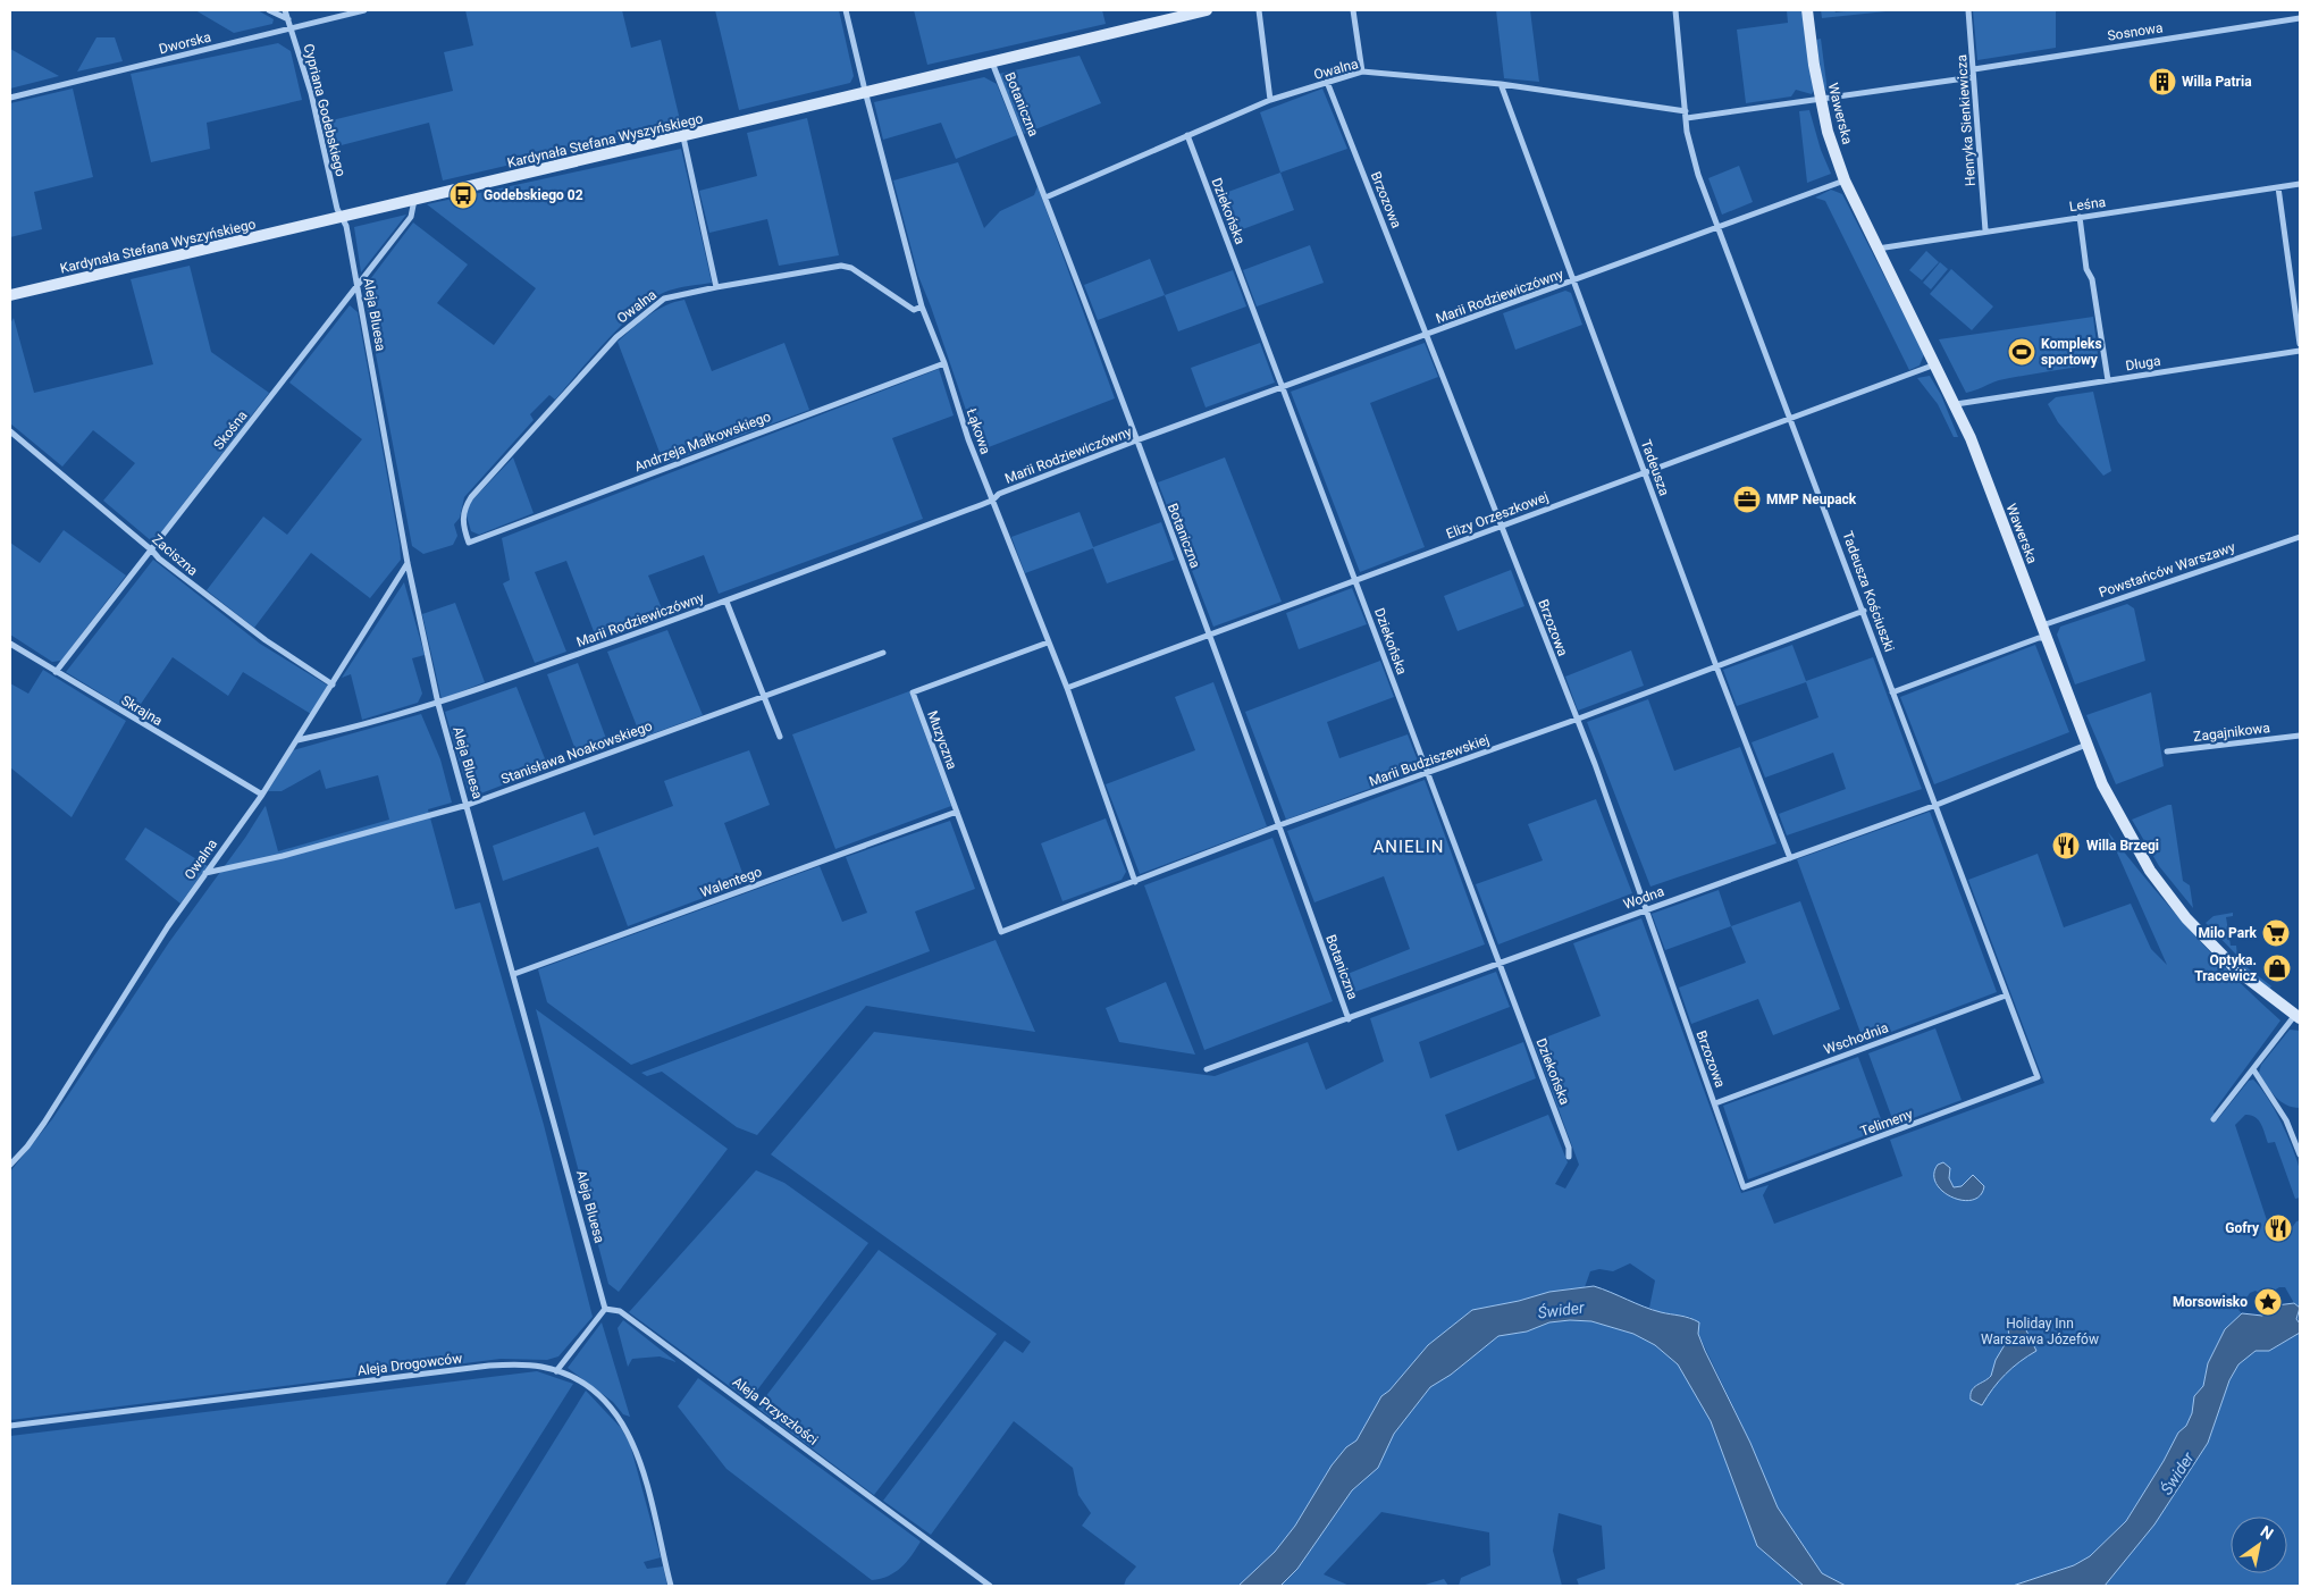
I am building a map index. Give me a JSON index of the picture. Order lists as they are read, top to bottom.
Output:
{
  "streets": {
    "main road": ["Wawerska", "Kardynała Stefana Wyszyńskiego"],
    "street": [
      "Sosnowa",
      "Dworska",
      "Owalna",
      "Botaniczna",
      "Cypriana Godebskiego",
      "Henryka Sienkiewicza",
      "Brzozowa",
      "Leśna",
      "Dziekońska",
      "Marii Rodziewiczówny",
      "Aleja Bluesa",
      "Długa",
      "Skośna",
      "Łąkowa",
      "Andrzeja Małkowskiego",
      "Tadeusza",
      "Elizy Orzeszkowej",
      "Zaciszna",
      "Powstańców Warszawy",
      "Tadeusza Kościuszki",
      "Skrajna",
      "Zagajnikowa",
      "Muzyczna",
      "Stanisława Noakowskiego",
      "Marii Budziszewskiej",
      "Walentego",
      "Wodna",
      "Wschodnia",
      "Telimeny",
      "Aleja Drogowców",
      "Aleja Przyszłości"
    ]
  },
  "crossings": [
    ["Sosnowa", "Henryka Sienkiewicza"],
    ["Dworska", "Cypriana Godebskiego"],
    ["Owalna", "Botaniczna"],
    ["Owalna", "Wawerska"],
    ["Owalna", "Brzozowa"],
    ["Owalna", "Dziekońska"],
    ["Owalna", "Marii Rodziewiczówny"],
    ["Owalna", "Aleja Bluesa"],
    ["Owalna", "Łąkowa"],
    ["Owalna", "Andrzeja Małkowskiego"],
    ["Owalna", "Tadeusza"],
    ["Owalna", "Zaciszna"],
    ["Owalna", "Tadeusza Kościuszki"],
    ["Owalna", "Skrajna"],
    ["Owalna", "Stanisława Noakowskiego"],
    ["Botaniczna", "Kardynała Stefana Wyszyńskiego"],
    ["Botaniczna", "Marii Rodziewiczówny"],
    ["Botaniczna", "Elizy Orzeszkowej"],
    ["Botaniczna", "Marii Budziszewskiej"],
    ["Botaniczna", "Wodna"],
    ["Cypriana Godebskiego", "Kardynała Stefana Wyszyńskiego"],
    ["Cypriana Godebskiego", "Aleja Bluesa"],
    ["Wawerska", "Leśna"],
    ["Wawerska", "Marii Rodziewiczówny"],
    ["Wawerska", "Długa"],
    ["Wawerska", "Elizy Orzeszkowej"],
    ["Wawerska", "Powstańców Warszawy"],
    ["Wawerska", "Wodna"],
    ["Henryka Sienkiewicza", "Leśna"],
    ["Kardynała Stefana Wyszyńskiego", "Aleja Bluesa"],
    ["Kardynała Stefana Wyszyńskiego", "Skośna"],
    ["Kardynała Stefana Wyszyńskiego", "Łąkowa"],
    ["Brzozowa", "Marii Rodziewiczówny"],
    ["Brzozowa", "Elizy Orzeszkowej"],
    ["Brzozowa", "Marii Budziszewskiej"],
    ["Brzozowa", "Wodna"],
    ["Brzozowa", "Wschodnia"],
    ["Brzozowa", "Telimeny"],
    ["Dziekońska", "Marii Rodziewiczówny"],
    ["Dziekońska", "Elizy Orzeszkowej"],
    ["Dziekońska", "Marii Budziszewskiej"],
    ["Dziekońska", "Wodna"],
    ["Marii Rodziewiczówny", "Aleja Bluesa"],
    ["Marii Rodziewiczówny", "Łąkowa"],
    ["Marii Rodziewiczówny", "Tadeusza"],
    ["Marii Rodziewiczówny", "Tadeusza Kościuszki"],
    ["Aleja Bluesa", "Skośna"],
    ["Aleja Bluesa", "Stanisława Noakowskiego"],
    ["Aleja Bluesa", "Walentego"],
    ["Aleja Bluesa", "Aleja Przyszłości"],
    ["Skośna", "Zaciszna"],
    ["Skośna", "Skrajna"],
    ["Łąkowa", "Andrzeja Małkowskiego"],
    ["Łąkowa", "Elizy Orzeszkowej"],
    ["Łąkowa", "Muzyczna"],
    ["Łąkowa", "Marii Budziszewskiej"],
    ["Tadeusza", "Elizy Orzeszkowej"],
    ["Tadeusza", "Marii Budziszewskiej"],
    ["Tadeusza", "Wodna"],
    ["Elizy Orzeszkowej", "Tadeusza Kościuszki"],
    ["Tadeusza Kościuszki", "Marii Budziszewskiej"],
    ["Tadeusza Kościuszki", "Wodna"],
    ["Tadeusza Kościuszki", "Wschodnia"],
    ["Tadeusza Kościuszki", "Telimeny"],
    ["Muzyczna", "Marii Budziszewskiej"],
    ["Muzyczna", "Walentego"]
  ],
  "districts": ["ANIELIN"],
  "water": ["Świder"],
  "parks": ["Holiday Inn Warszawa Józefów"],
  "places": {
    "building": ["Willa Patria"],
    "bus stop": ["Godebskiego 02"],
    "sports": ["Kompleks sportowy"],
    "office": ["MMP Neupack"],
    "restaurant": ["Willa Brzegi", "Gofry"],
    "supermarket": ["Milo Park"],
    "shop": ["Optyka. Tracewicz"],
    "place": ["Morsowisko"]
  },
  "north": "top right"
}
